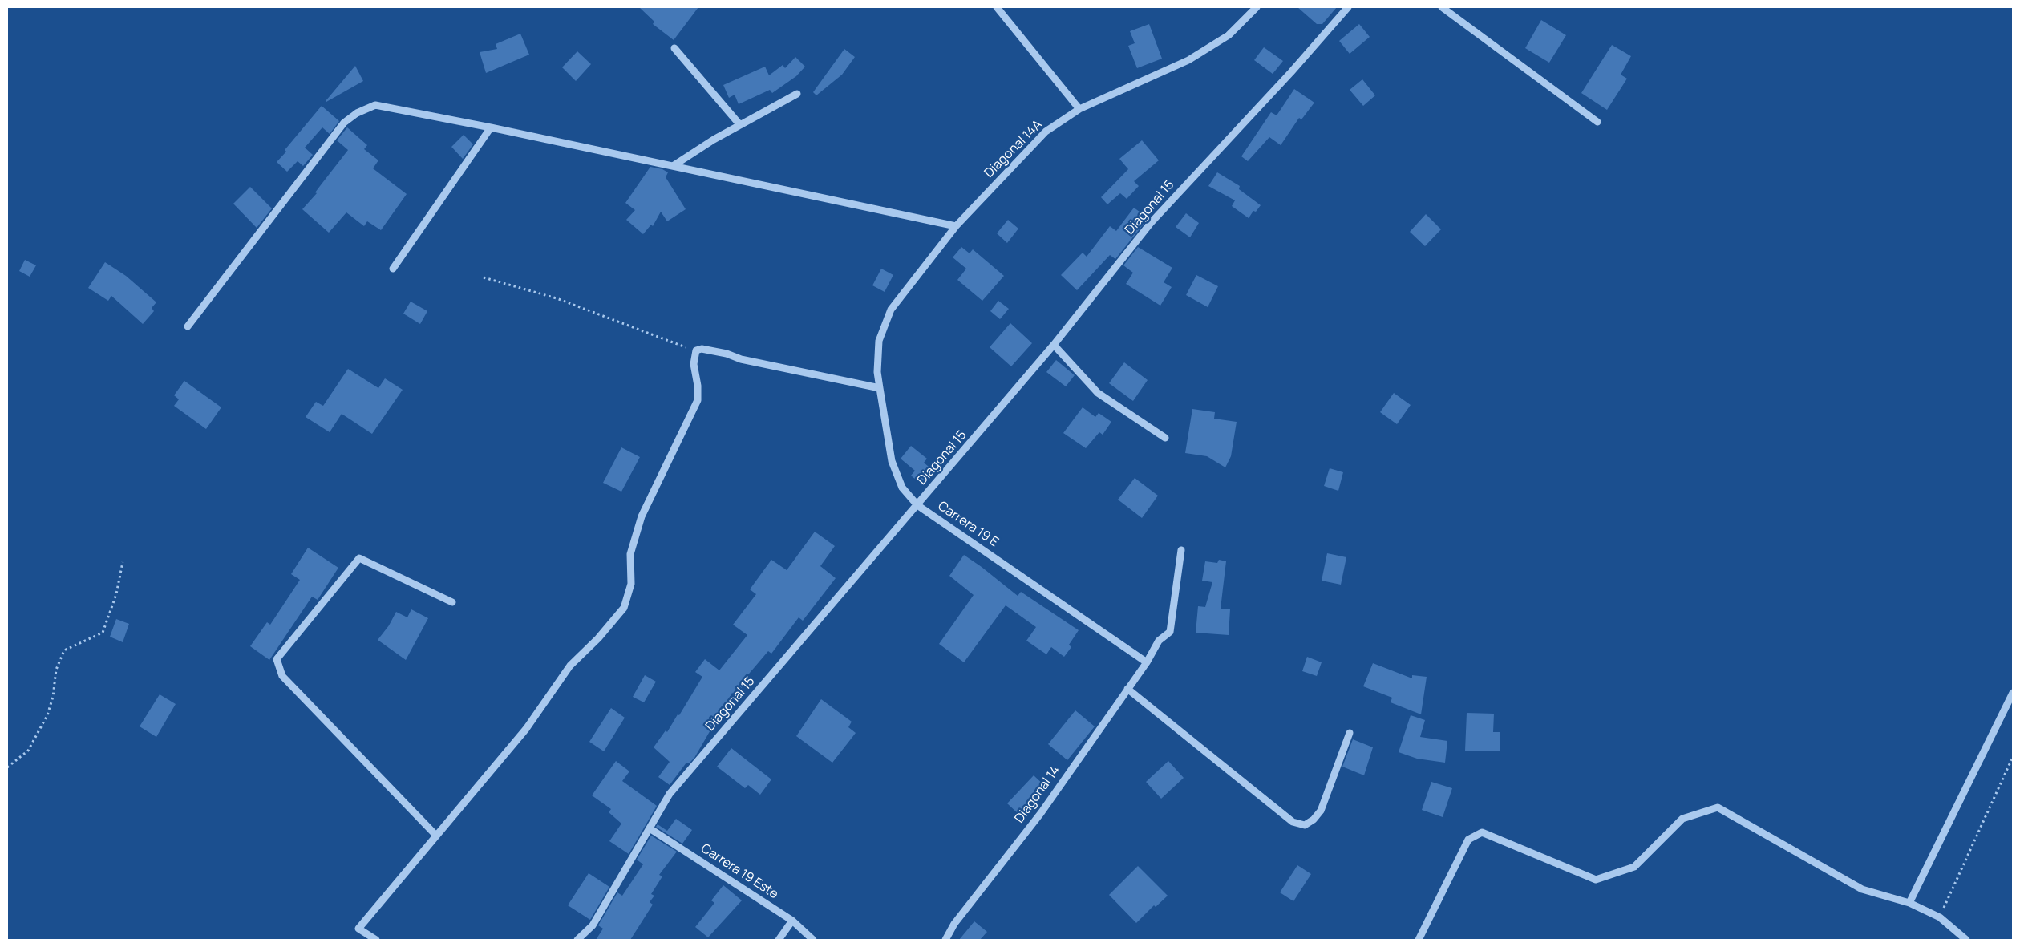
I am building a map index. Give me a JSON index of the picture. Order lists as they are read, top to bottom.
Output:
{
  "streets": {
    "street": [
      "Diagonal 14A",
      "Diagonal 15",
      "Carrera 19 E",
      "Diagonal 14",
      "Carrera 19 Este"
    ]
  },
  "crossings": [
    ["Diagonal 14A", "Carrera 19 E"],
    ["Diagonal 15", "Carrera 19 E"],
    ["Diagonal 15", "Carrera 19 Este"],
    ["Carrera 19 E", "Diagonal 14"]
  ]
}
